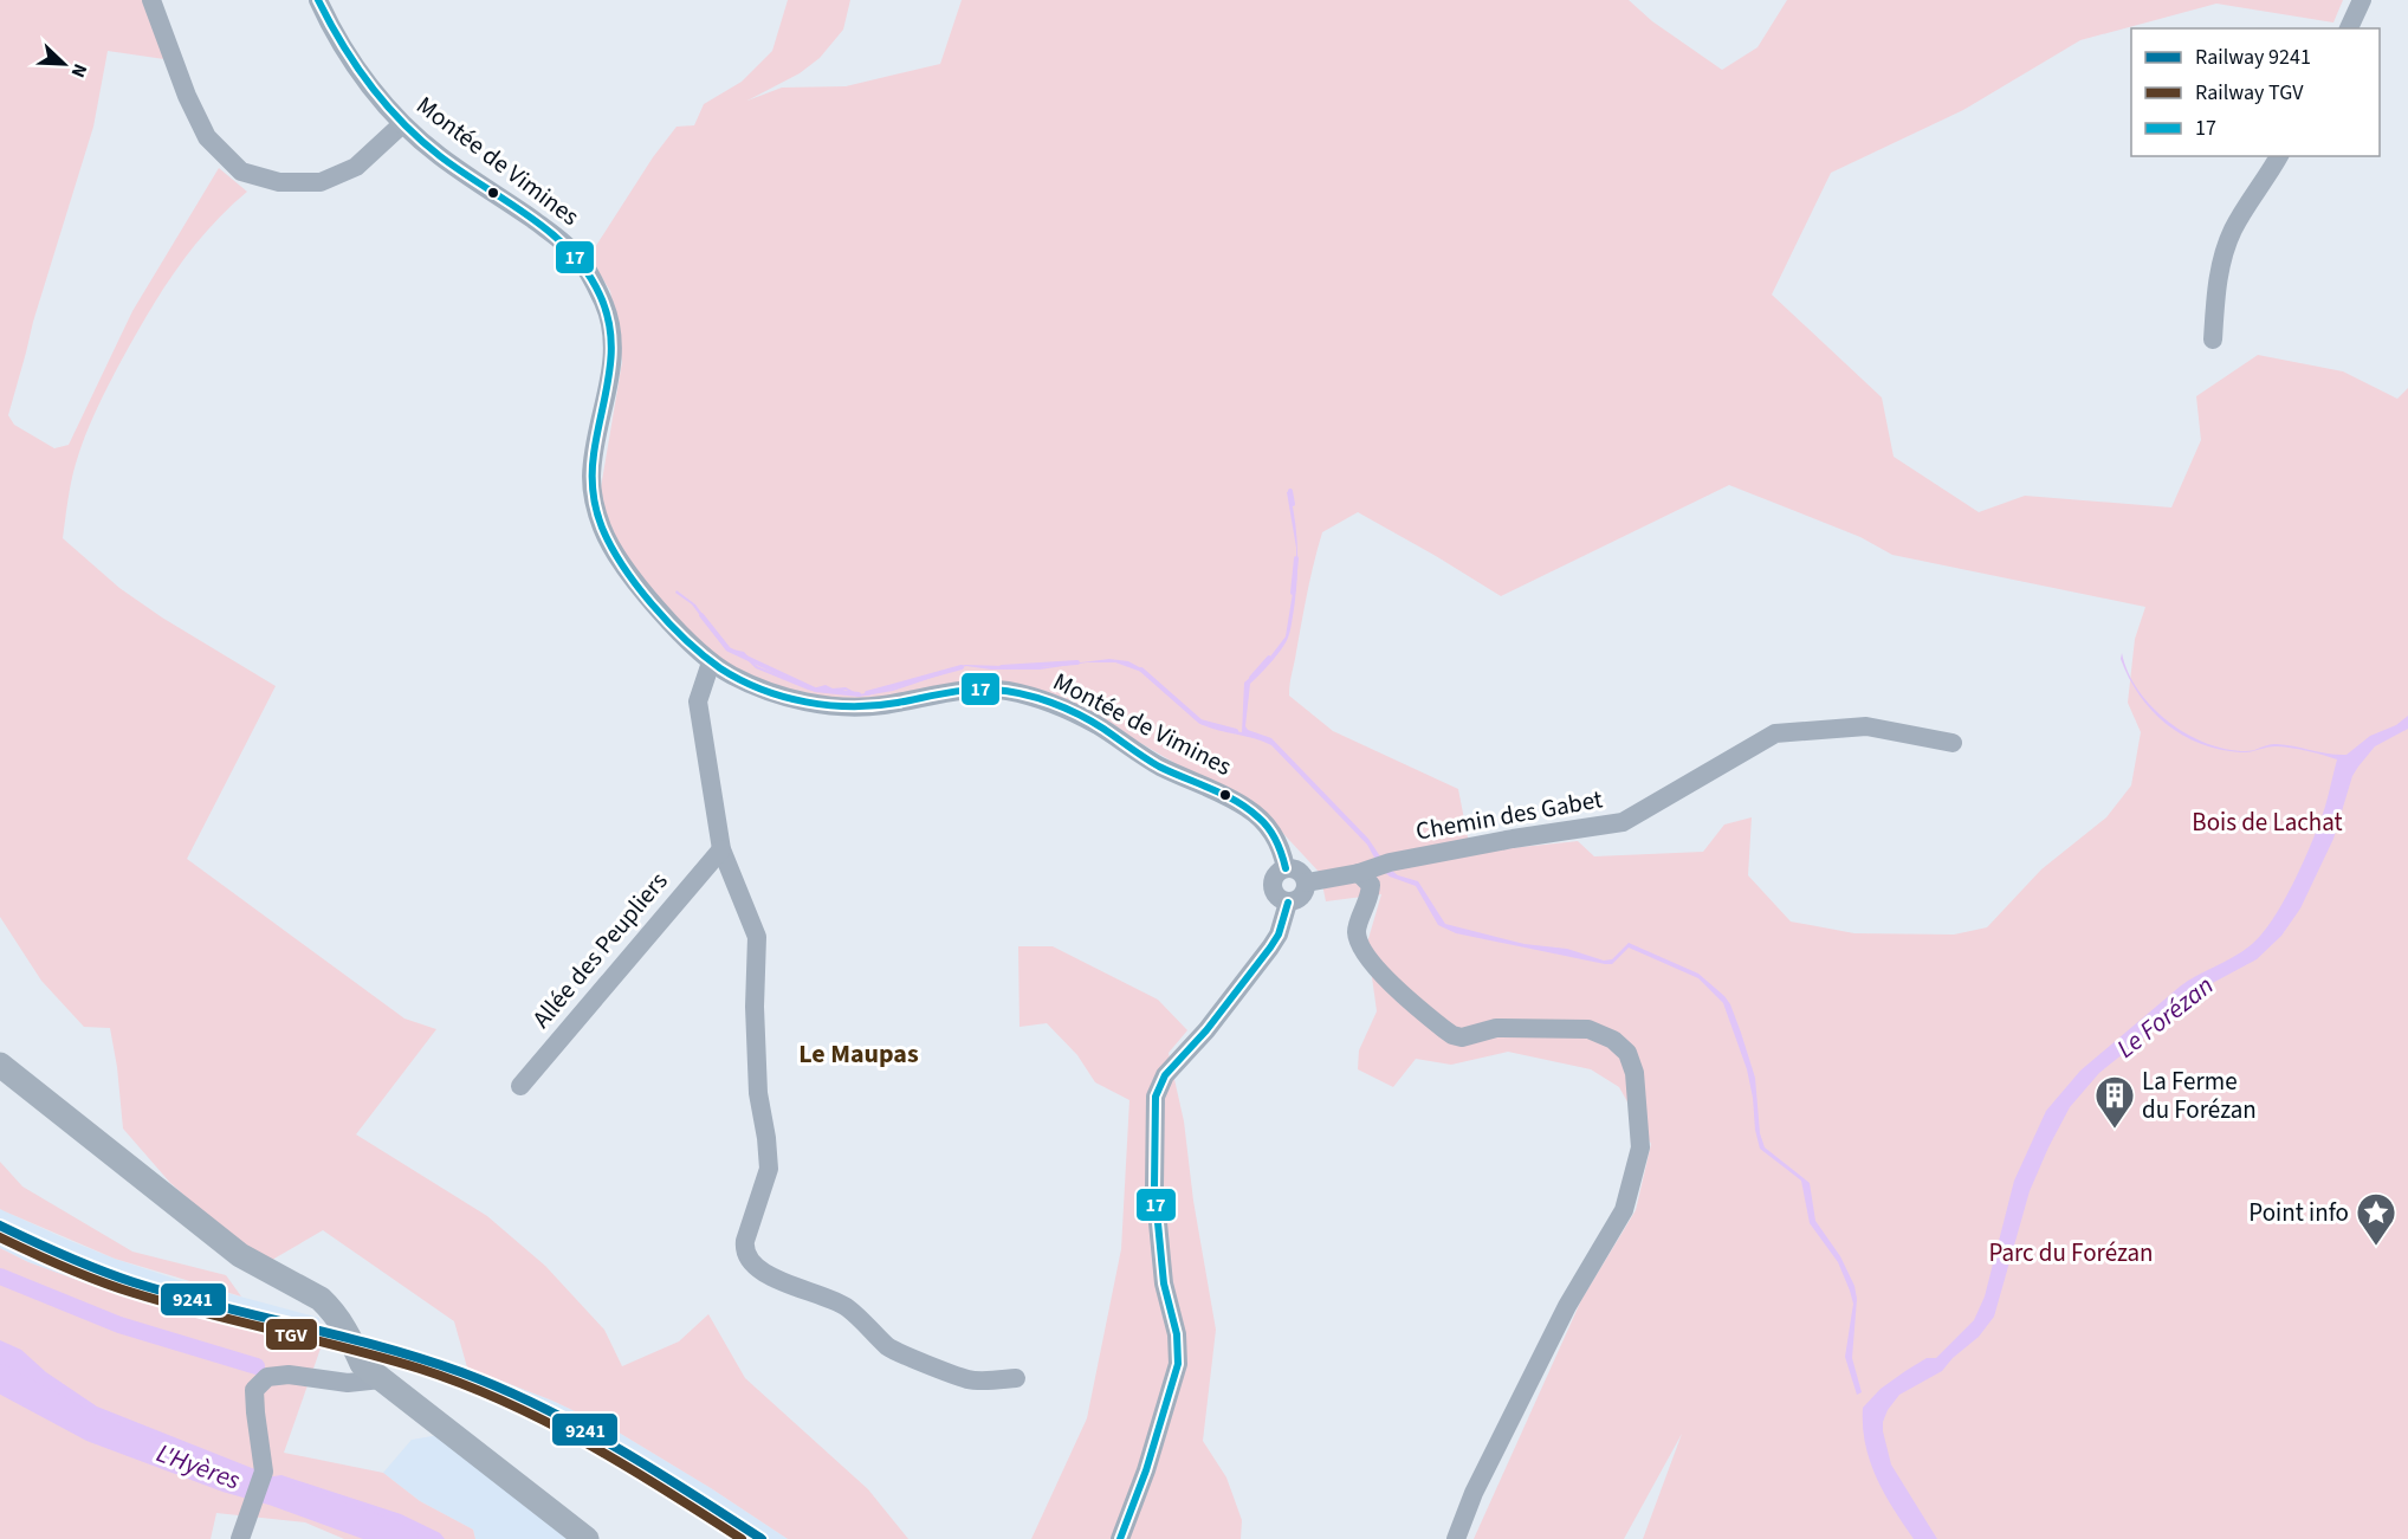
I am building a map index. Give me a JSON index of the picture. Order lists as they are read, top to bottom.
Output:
{
  "streets": {
    "street": ["Montée de Vimines", "Chemin des Gabet", "Allée des Peupliers"]
  },
  "crossings": [
    ["Montée de Vimines", "Chemin des Gabet"]
  ],
  "districts": ["Le Maupas"],
  "water": ["Le Forézan", "L'Hyères"],
  "parks": ["Bois de Lachat", "Parc du Forézan"],
  "places": {
    "building": ["La Ferme du Forézan"],
    "place": ["Point info"]
  },
  "lines": ["transit line 17", "rail line 9241", "rail line TGV"],
  "legend": ["Railway 9241", "Railway TGV", "17"],
  "north": "bottom right"
}
